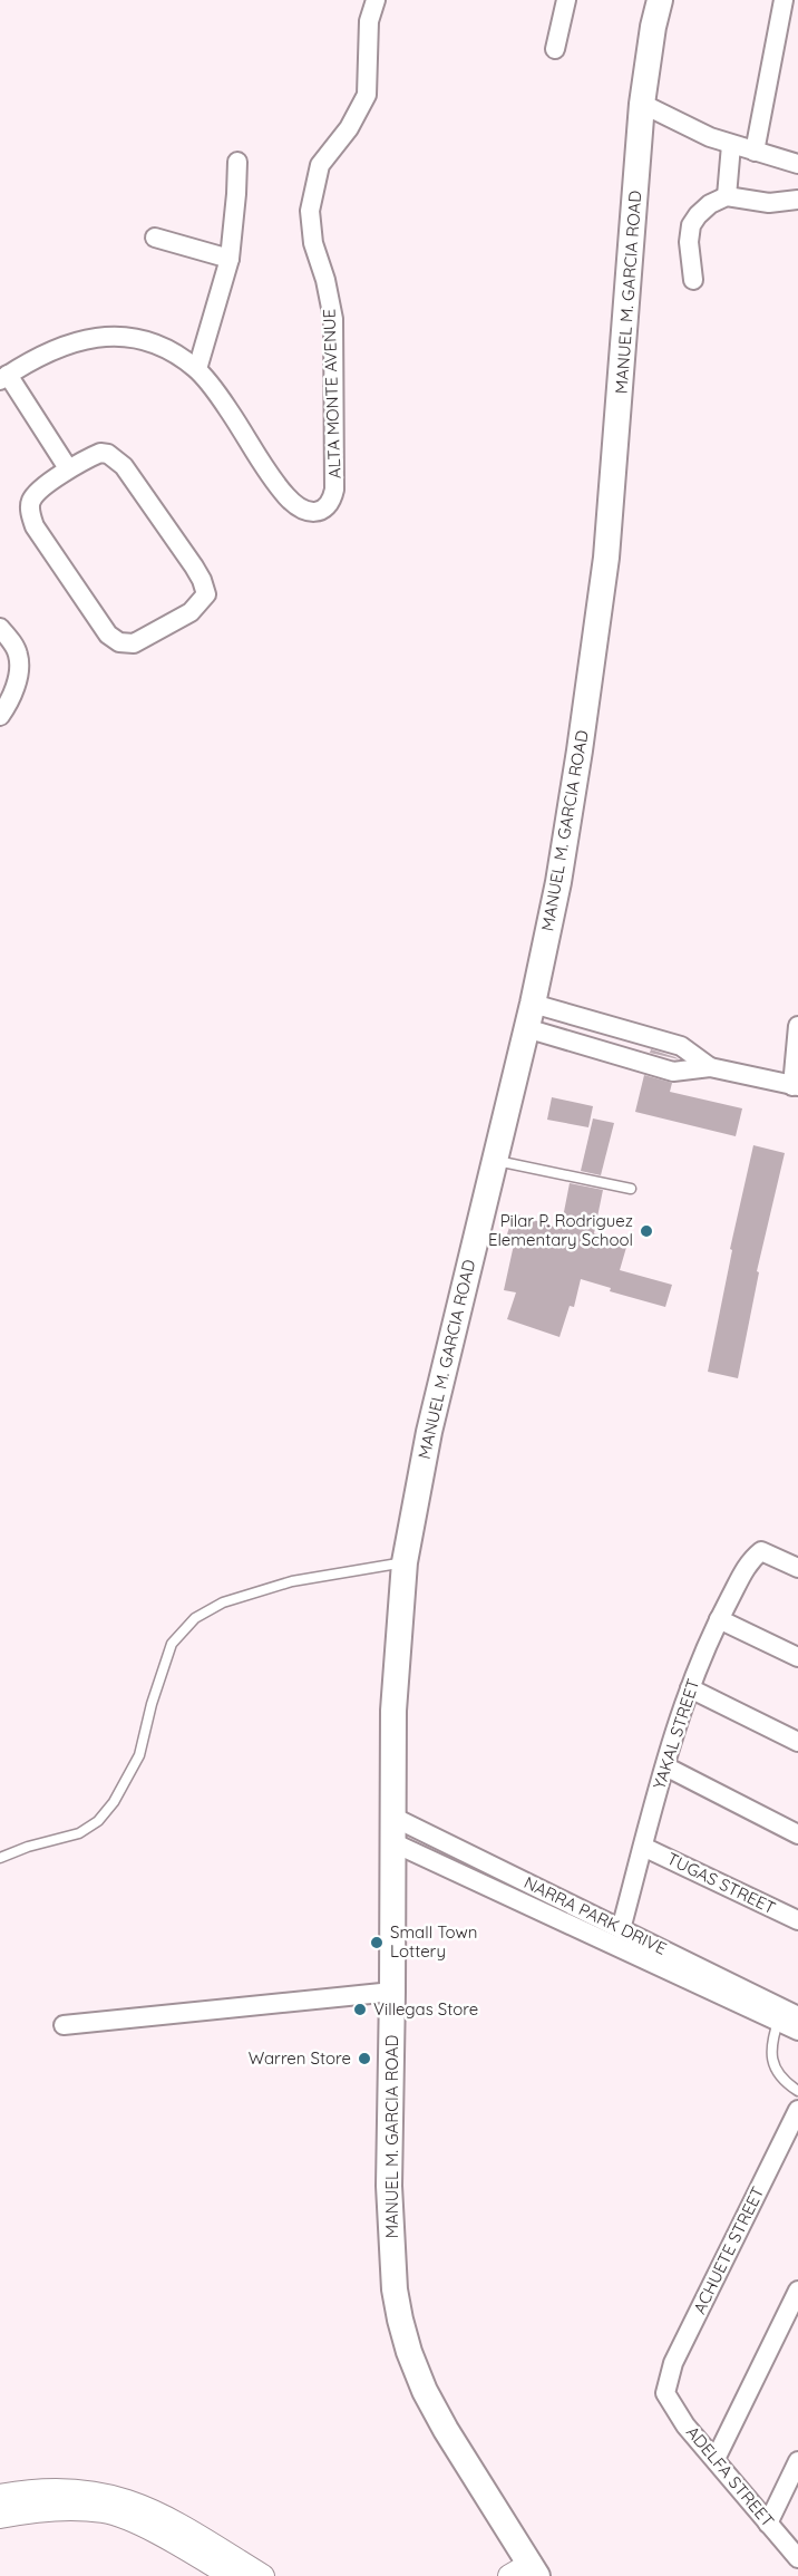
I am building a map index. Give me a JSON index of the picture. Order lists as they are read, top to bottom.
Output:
{
  "streets": {
    "main road": ["MANUEL M. GARCIA ROAD"],
    "street": [
      "ALTA MONTE AVENUE",
      "YAKAL STREET",
      "TUGAS STREET",
      "NARRA PARK DRIVE",
      "ACHUETE STREET",
      "ADELFA STREET"
    ]
  },
  "crossings": [
    ["MANUEL M. GARCIA ROAD", "NARRA PARK DRIVE"],
    ["YAKAL STREET", "TUGAS STREET"],
    ["YAKAL STREET", "NARRA PARK DRIVE"],
    ["ACHUETE STREET", "ADELFA STREET"]
  ],
  "places": [
    "Pilar P. Rodriguez Elementary School",
    "Small Town Lottery",
    "Villegas Store",
    "Warren Store"
  ]
}
